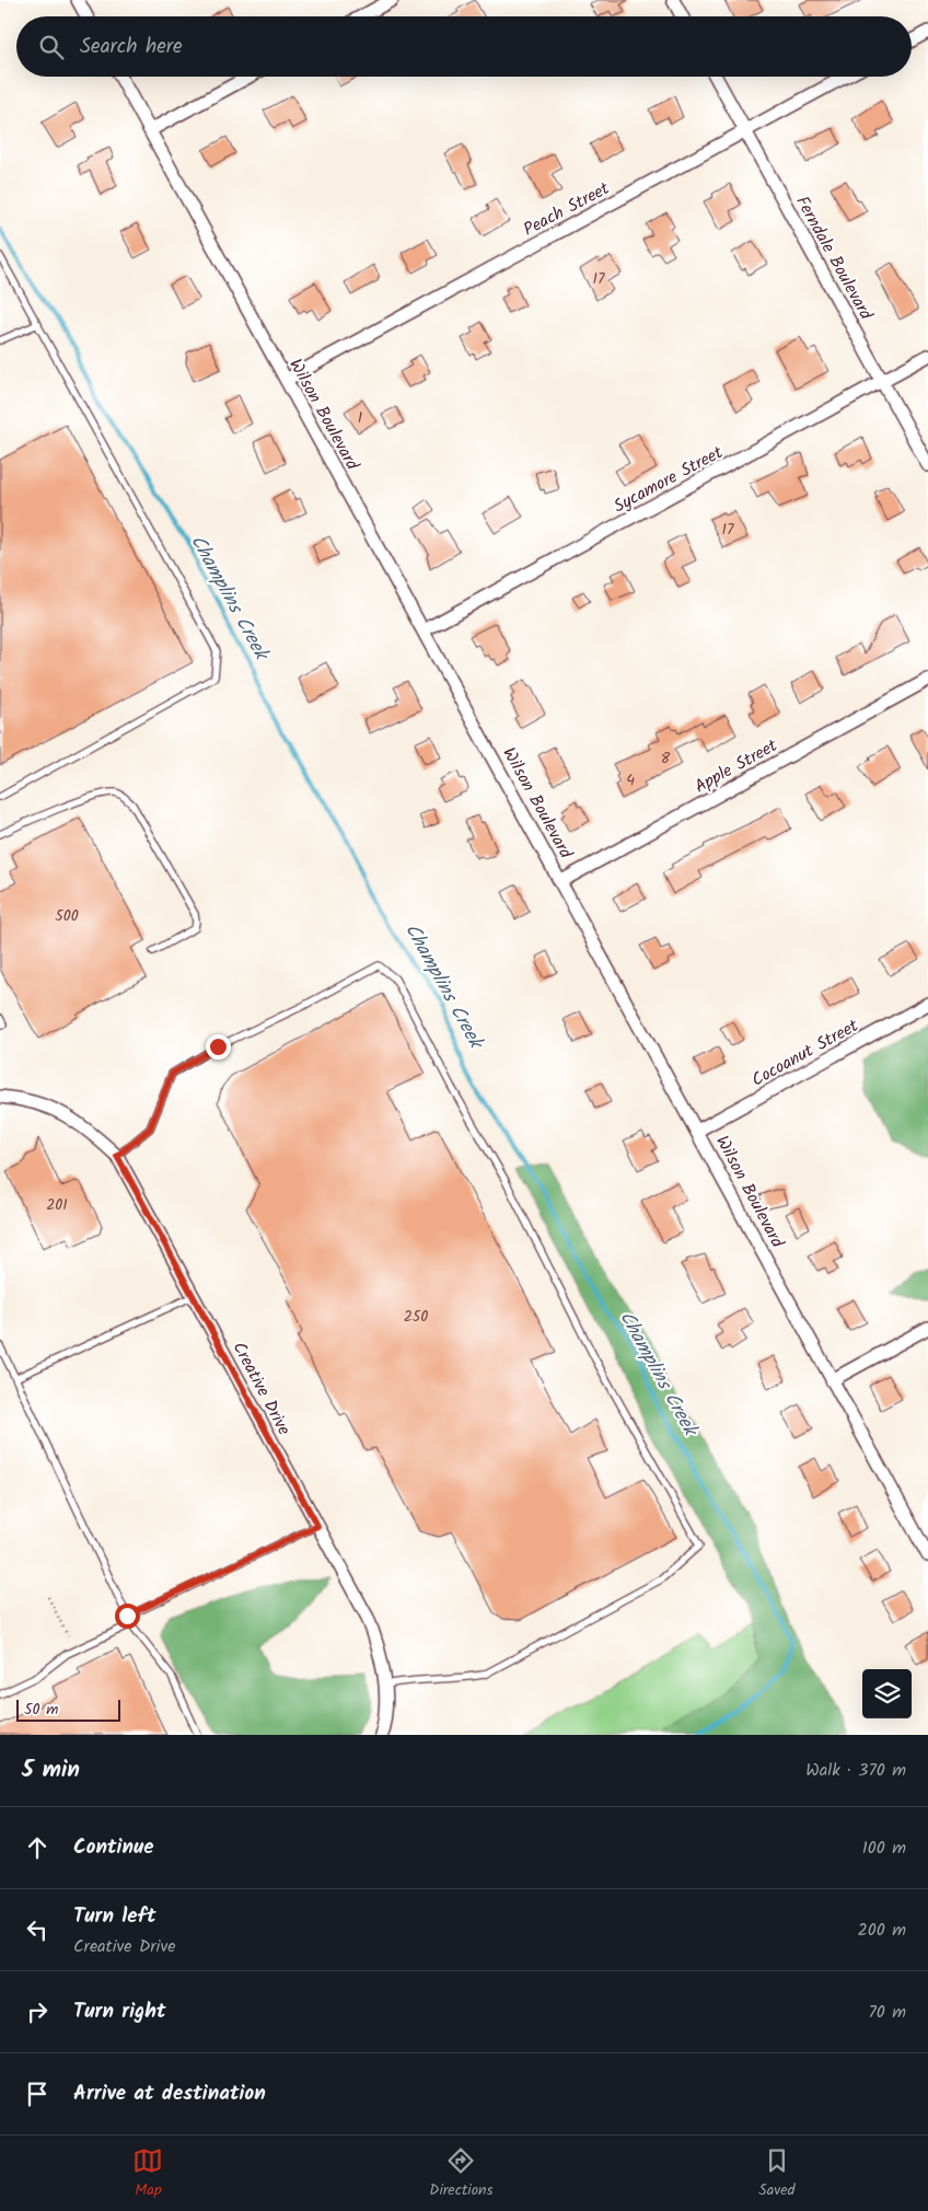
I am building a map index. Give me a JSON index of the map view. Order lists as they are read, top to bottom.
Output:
{
  "streets": {
    "street": [
      "Peach Street",
      "Ferndale Boulevard",
      "Wilson Boulevard",
      "Sycamore Street",
      "Apple Street",
      "Cocoanut Street",
      "Creative Drive"
    ]
  },
  "crossings": [
    ["Peach Street", "Ferndale Boulevard"],
    ["Peach Street", "Wilson Boulevard"],
    ["Ferndale Boulevard", "Sycamore Street"],
    ["Wilson Boulevard", "Sycamore Street"],
    ["Wilson Boulevard", "Apple Street"],
    ["Wilson Boulevard", "Cocoanut Street"]
  ],
  "water": ["Champlins Creek"],
  "house_numbers": [
    "17",
    "1",
    "17",
    "8",
    "4",
    "500",
    "201",
    "250"
  ],
  "scale_bar": "50 m",
  "page": {
    "search": "Search here",
    "scale": "50 m",
    "heading": ["5 min", "Walk · 370 m"],
    "list": [
      ["Continue", "100 m"],
      ["Turn left", "Creative Drive", "200 m"],
      ["Turn right", "70 m"],
      "Arrive at destination"
    ],
    "nav": ["Map", "Directions", "Saved"]
  }
}
